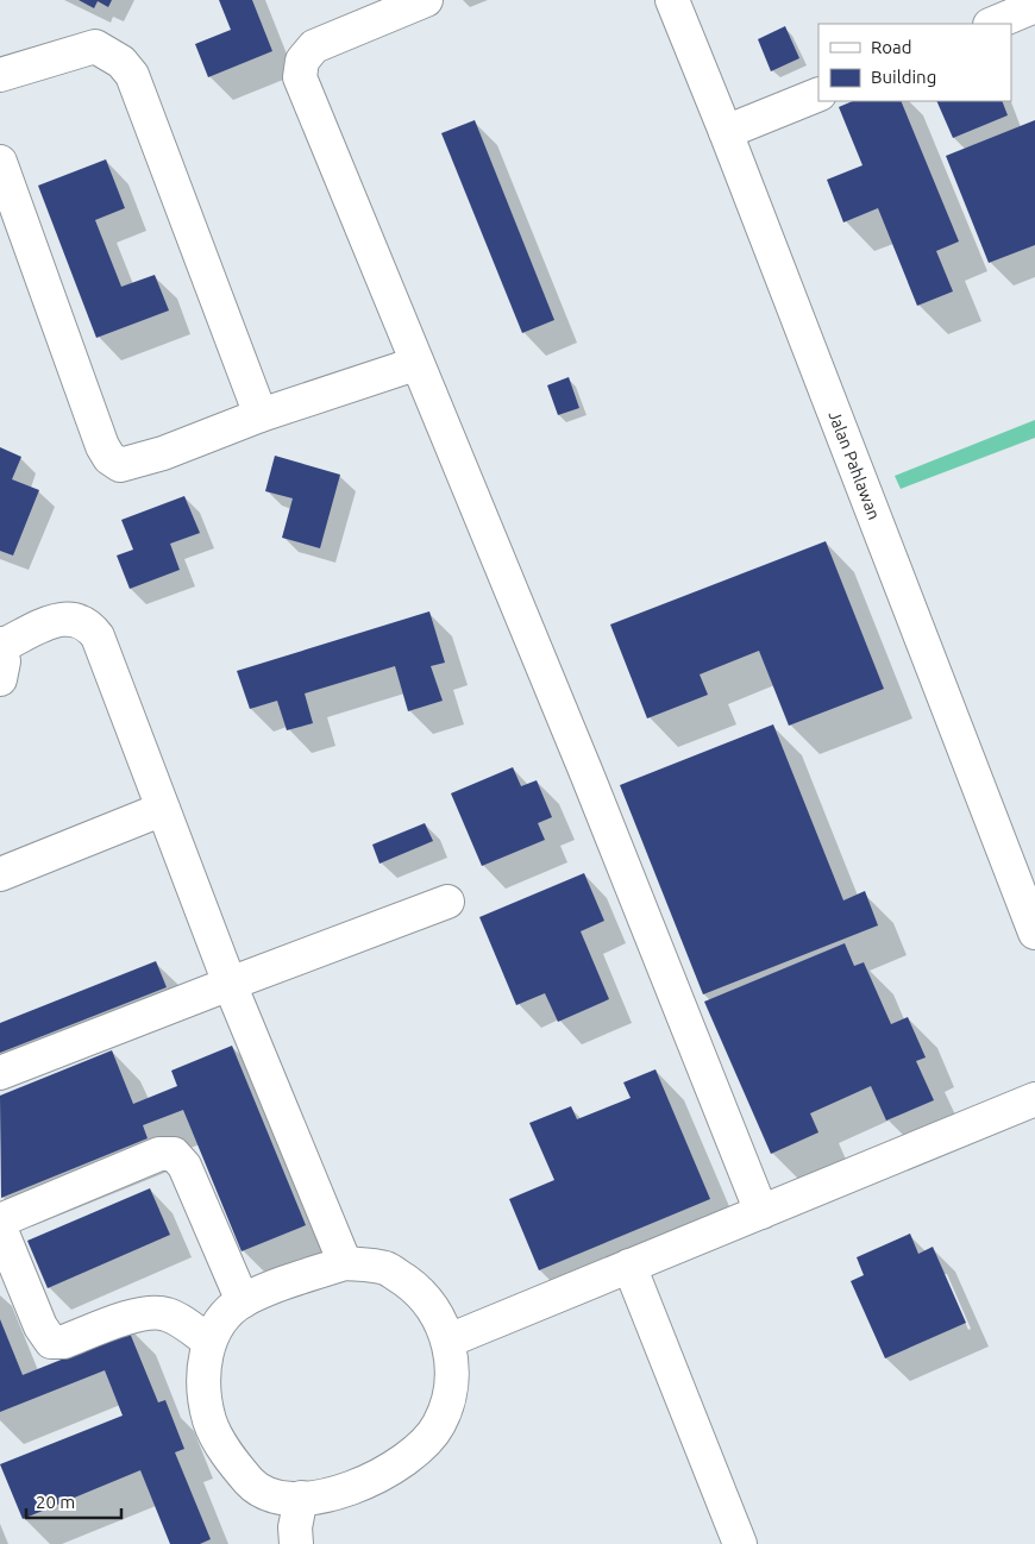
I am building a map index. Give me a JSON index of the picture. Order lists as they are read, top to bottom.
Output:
{
  "streets": {
    "street": ["Jalan Pahlawan"]
  },
  "legend": ["Road", "Building"],
  "scale_bar": "20 m"
}
